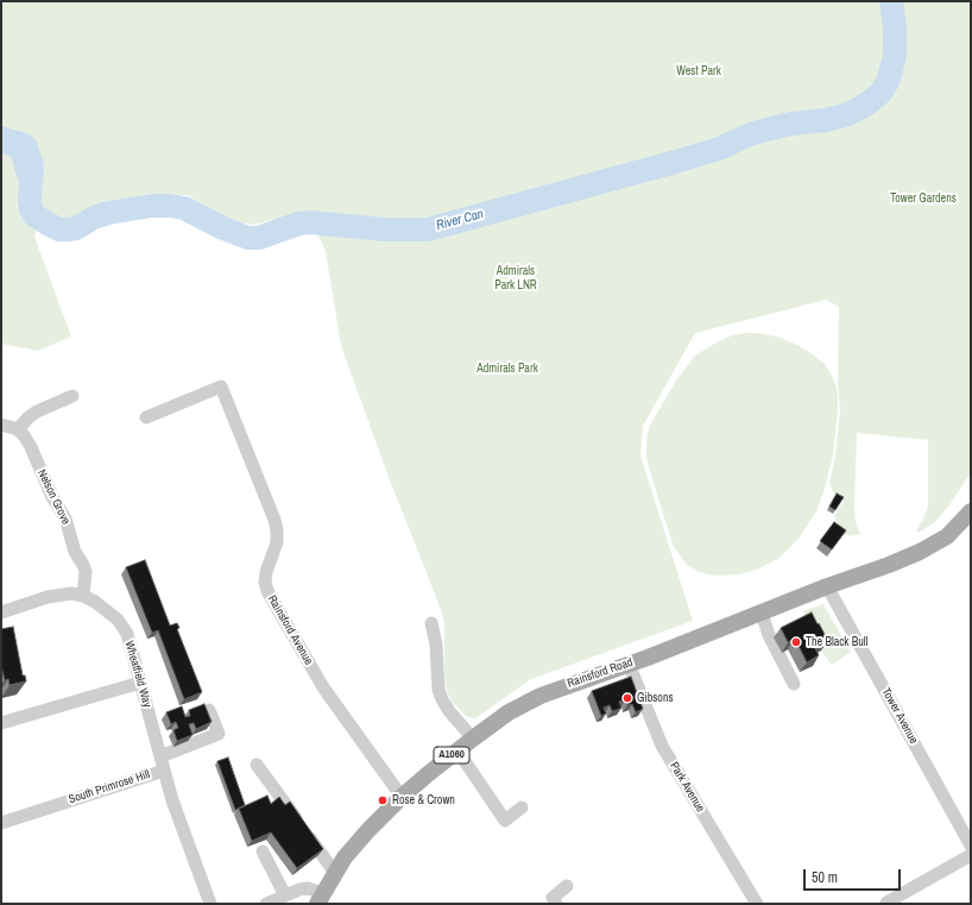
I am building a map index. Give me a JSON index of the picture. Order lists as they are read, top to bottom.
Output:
{
  "streets": {
    "main road": ["Rainsford Road", "A1060"],
    "street": [
      "Nelson Grove",
      "Rainsford Avenue",
      "Wheatfield Way",
      "Tower Avenue",
      "South Primrose Hill",
      "Park Avenue"
    ]
  },
  "crossings": [
    ["Nelson Grove", "Wheatfield Way"],
    ["Rainsford Avenue", "Rainsford Road"],
    ["Rainsford Road", "Tower Avenue"],
    ["Rainsford Road", "Park Avenue"],
    ["Wheatfield Way", "South Primrose Hill"]
  ],
  "water": ["River Can"],
  "parks": [
    "West Park",
    "Tower Gardens",
    "Admirals Park LNR",
    "Admirals Park"
  ],
  "places": ["The Black Bull", "Gibsons", "Rose & Crown"],
  "scale_bar": "50 m"
}
